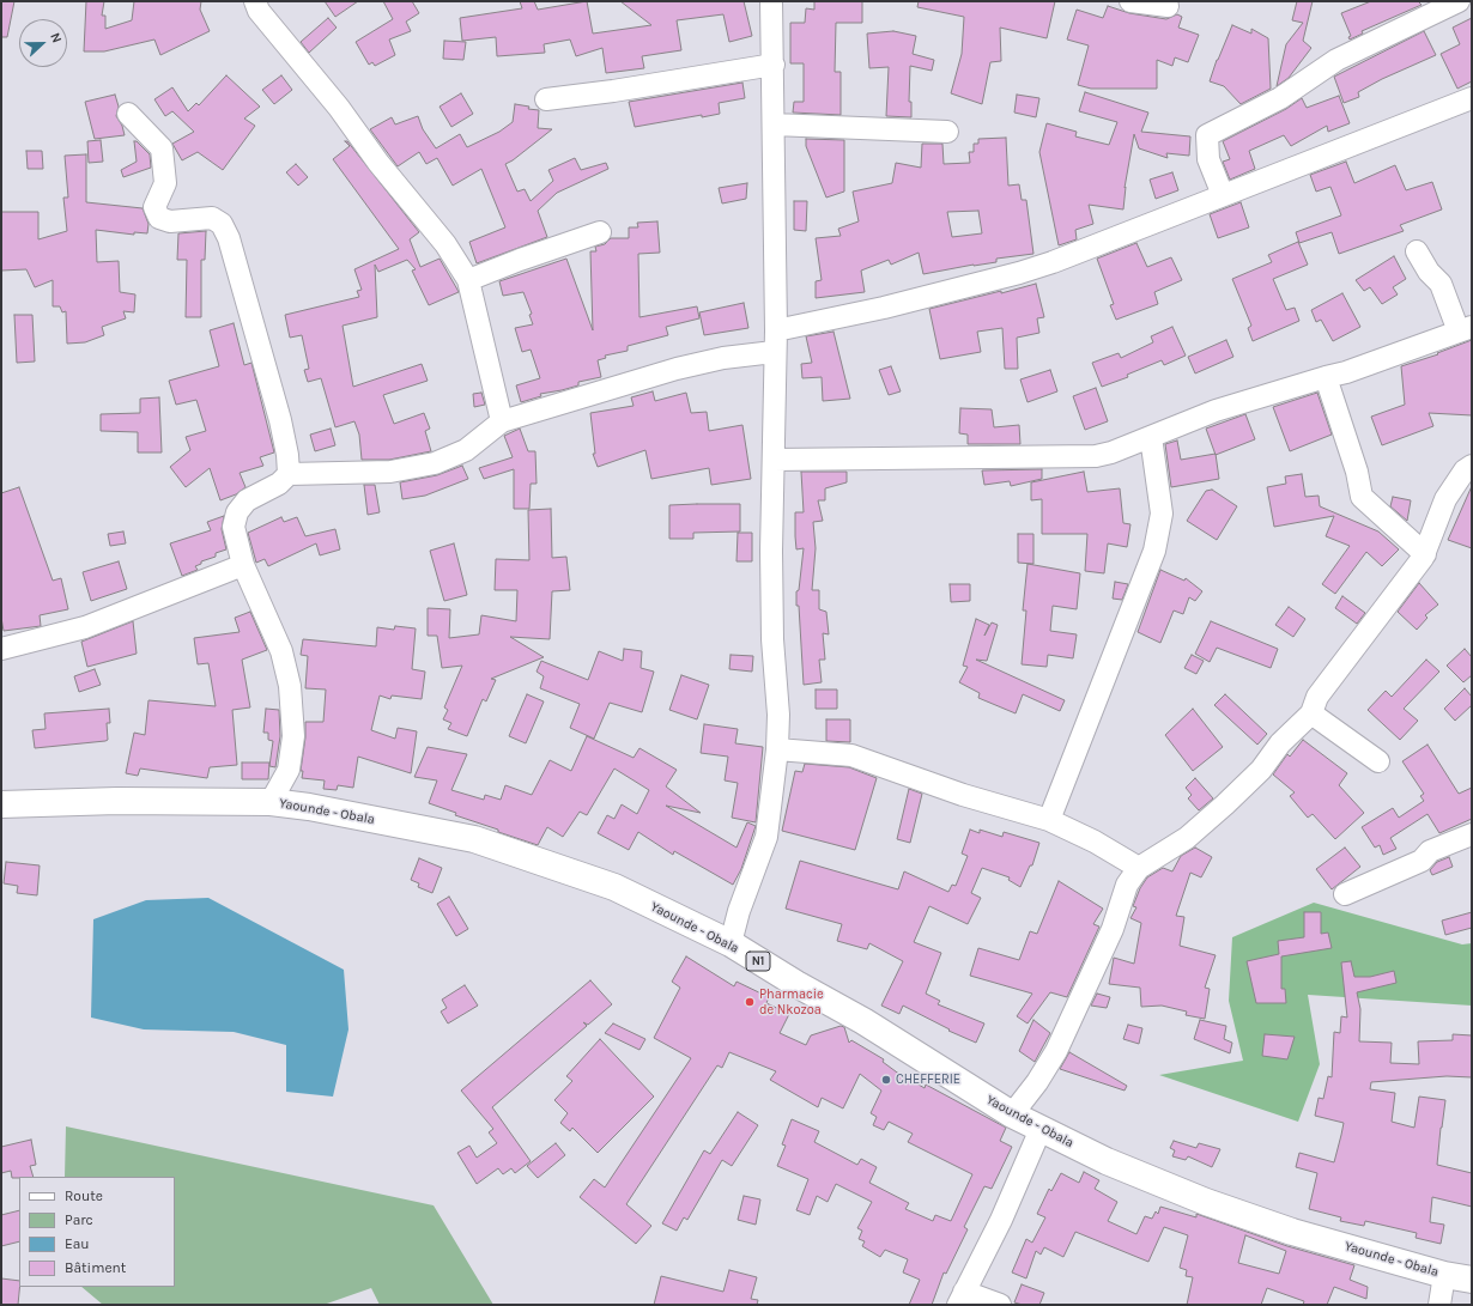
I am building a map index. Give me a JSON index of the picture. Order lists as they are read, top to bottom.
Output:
{
  "streets": {
    "highway": ["Yaounde - Obala", "N1"]
  },
  "places": ["Pharmacie de Nkozoa", "CHEFFERIE"],
  "legend": [
    "Route",
    "Parc",
    "Eau",
    "Bâtiment"
  ],
  "north": "right"
}
